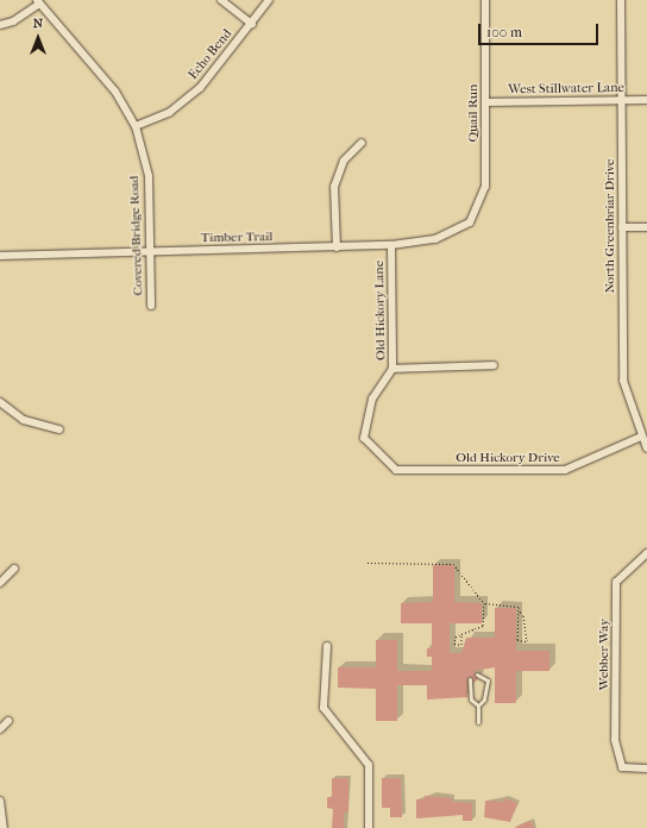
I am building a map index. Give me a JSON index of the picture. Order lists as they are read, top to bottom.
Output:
{
  "streets": {
    "street": [
      "Echo Bend",
      "West Stillwater Lane",
      "Quail Run",
      "North Greenbriar Drive",
      "Covered Bridge Road",
      "Timber Trail",
      "Old Hickory Lane",
      "Old Hickory Drive",
      "Webber Way"
    ]
  },
  "crossings": [
    ["Echo Bend", "Covered Bridge Road"],
    ["West Stillwater Lane", "Quail Run"],
    ["West Stillwater Lane", "North Greenbriar Drive"],
    ["Quail Run", "Timber Trail"],
    ["North Greenbriar Drive", "Old Hickory Drive"],
    ["Covered Bridge Road", "Timber Trail"],
    ["Timber Trail", "Old Hickory Lane"],
    ["Old Hickory Lane", "Old Hickory Drive"]
  ],
  "scale_bar": "100 m",
  "north": "top"
}
